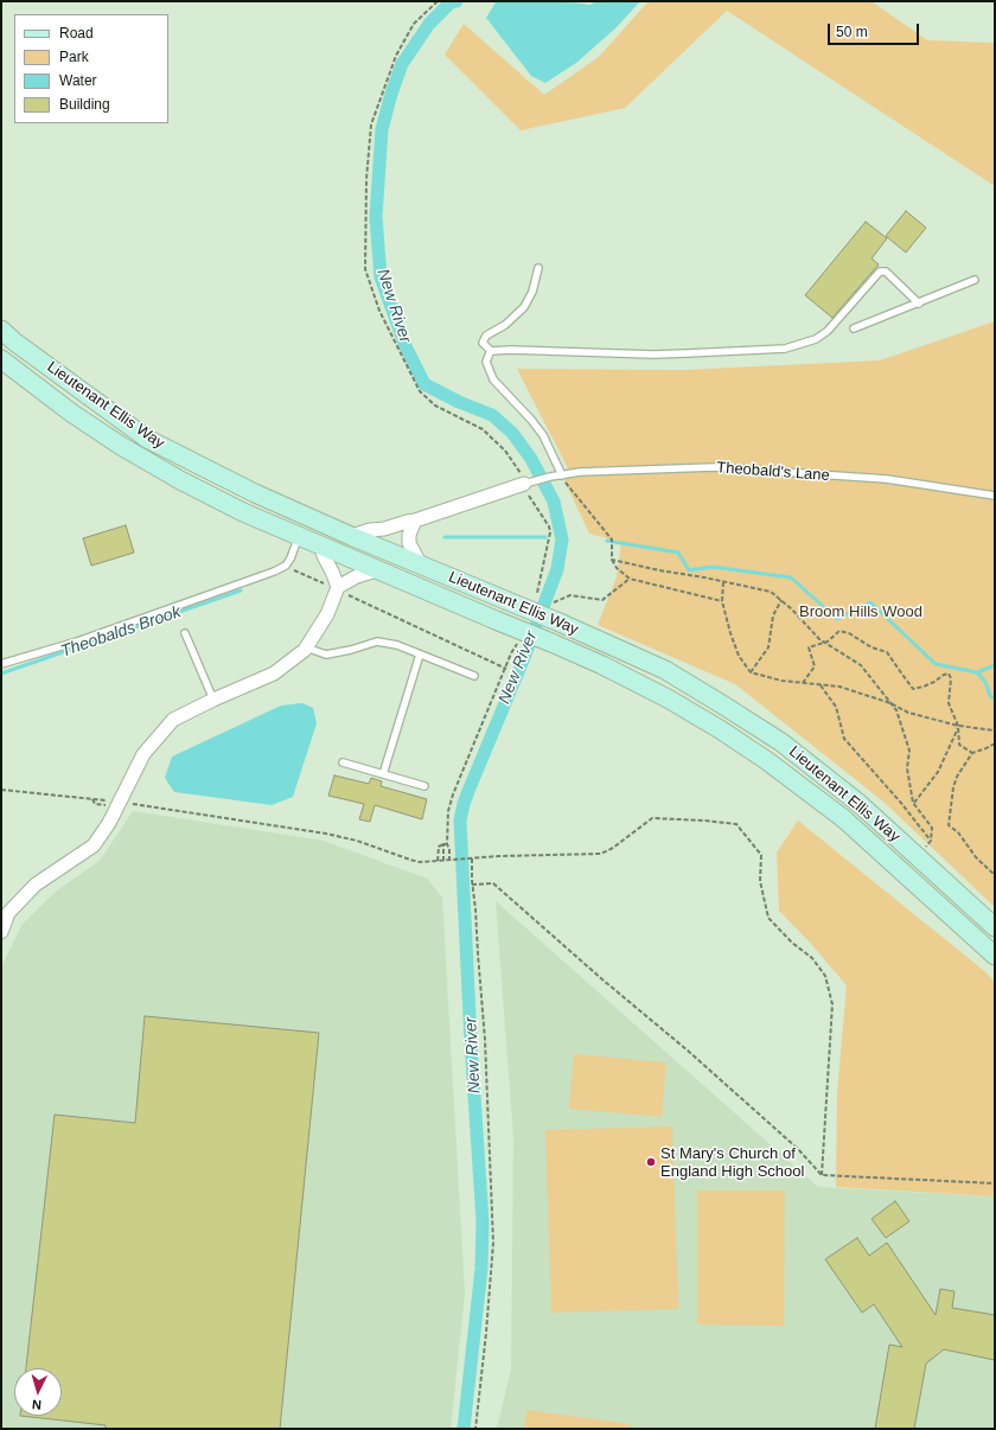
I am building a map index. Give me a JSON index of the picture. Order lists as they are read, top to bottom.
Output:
{
  "streets": {
    "main road": ["Lieutenant Ellis Way"],
    "lane": ["Theobald's Lane"]
  },
  "water": ["New River", "Theobalds Brook"],
  "parks": ["Broom Hills Wood"],
  "places": ["St Mary's Church of England High School"],
  "legend": [
    "Road",
    "Park",
    "Water",
    "Building"
  ],
  "scale_bar": "50 m",
  "north": "bottom"
}
